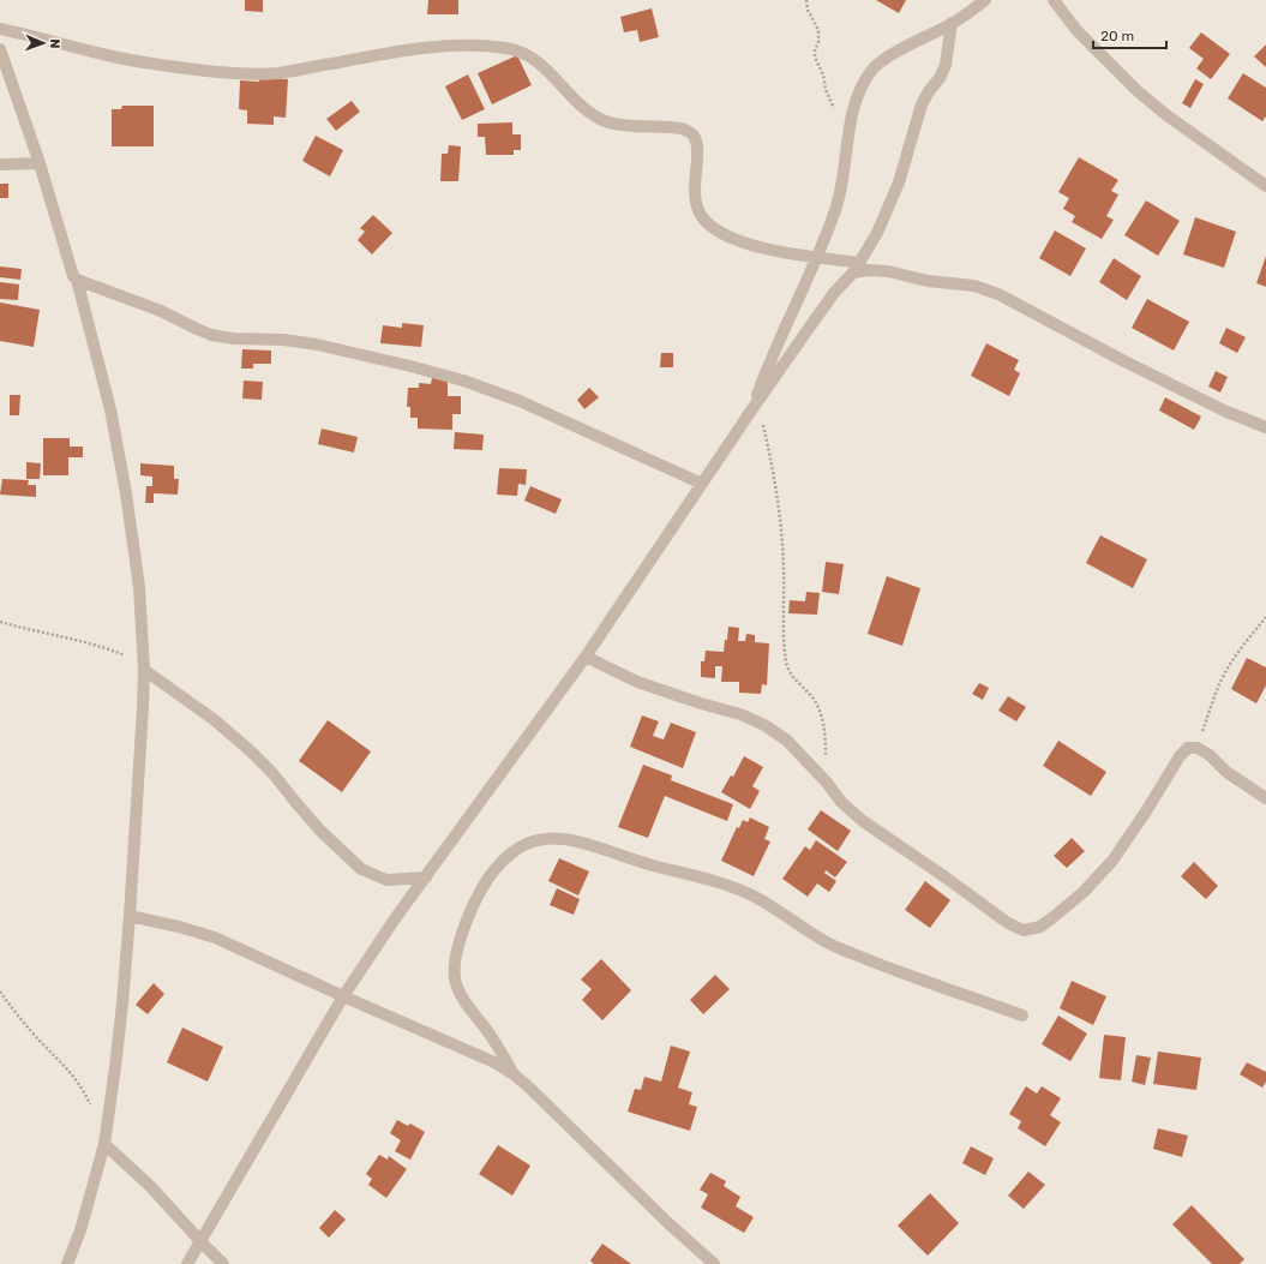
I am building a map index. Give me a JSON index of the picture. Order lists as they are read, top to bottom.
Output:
{
  "scale_bar": "20 m",
  "north": "right"
}
